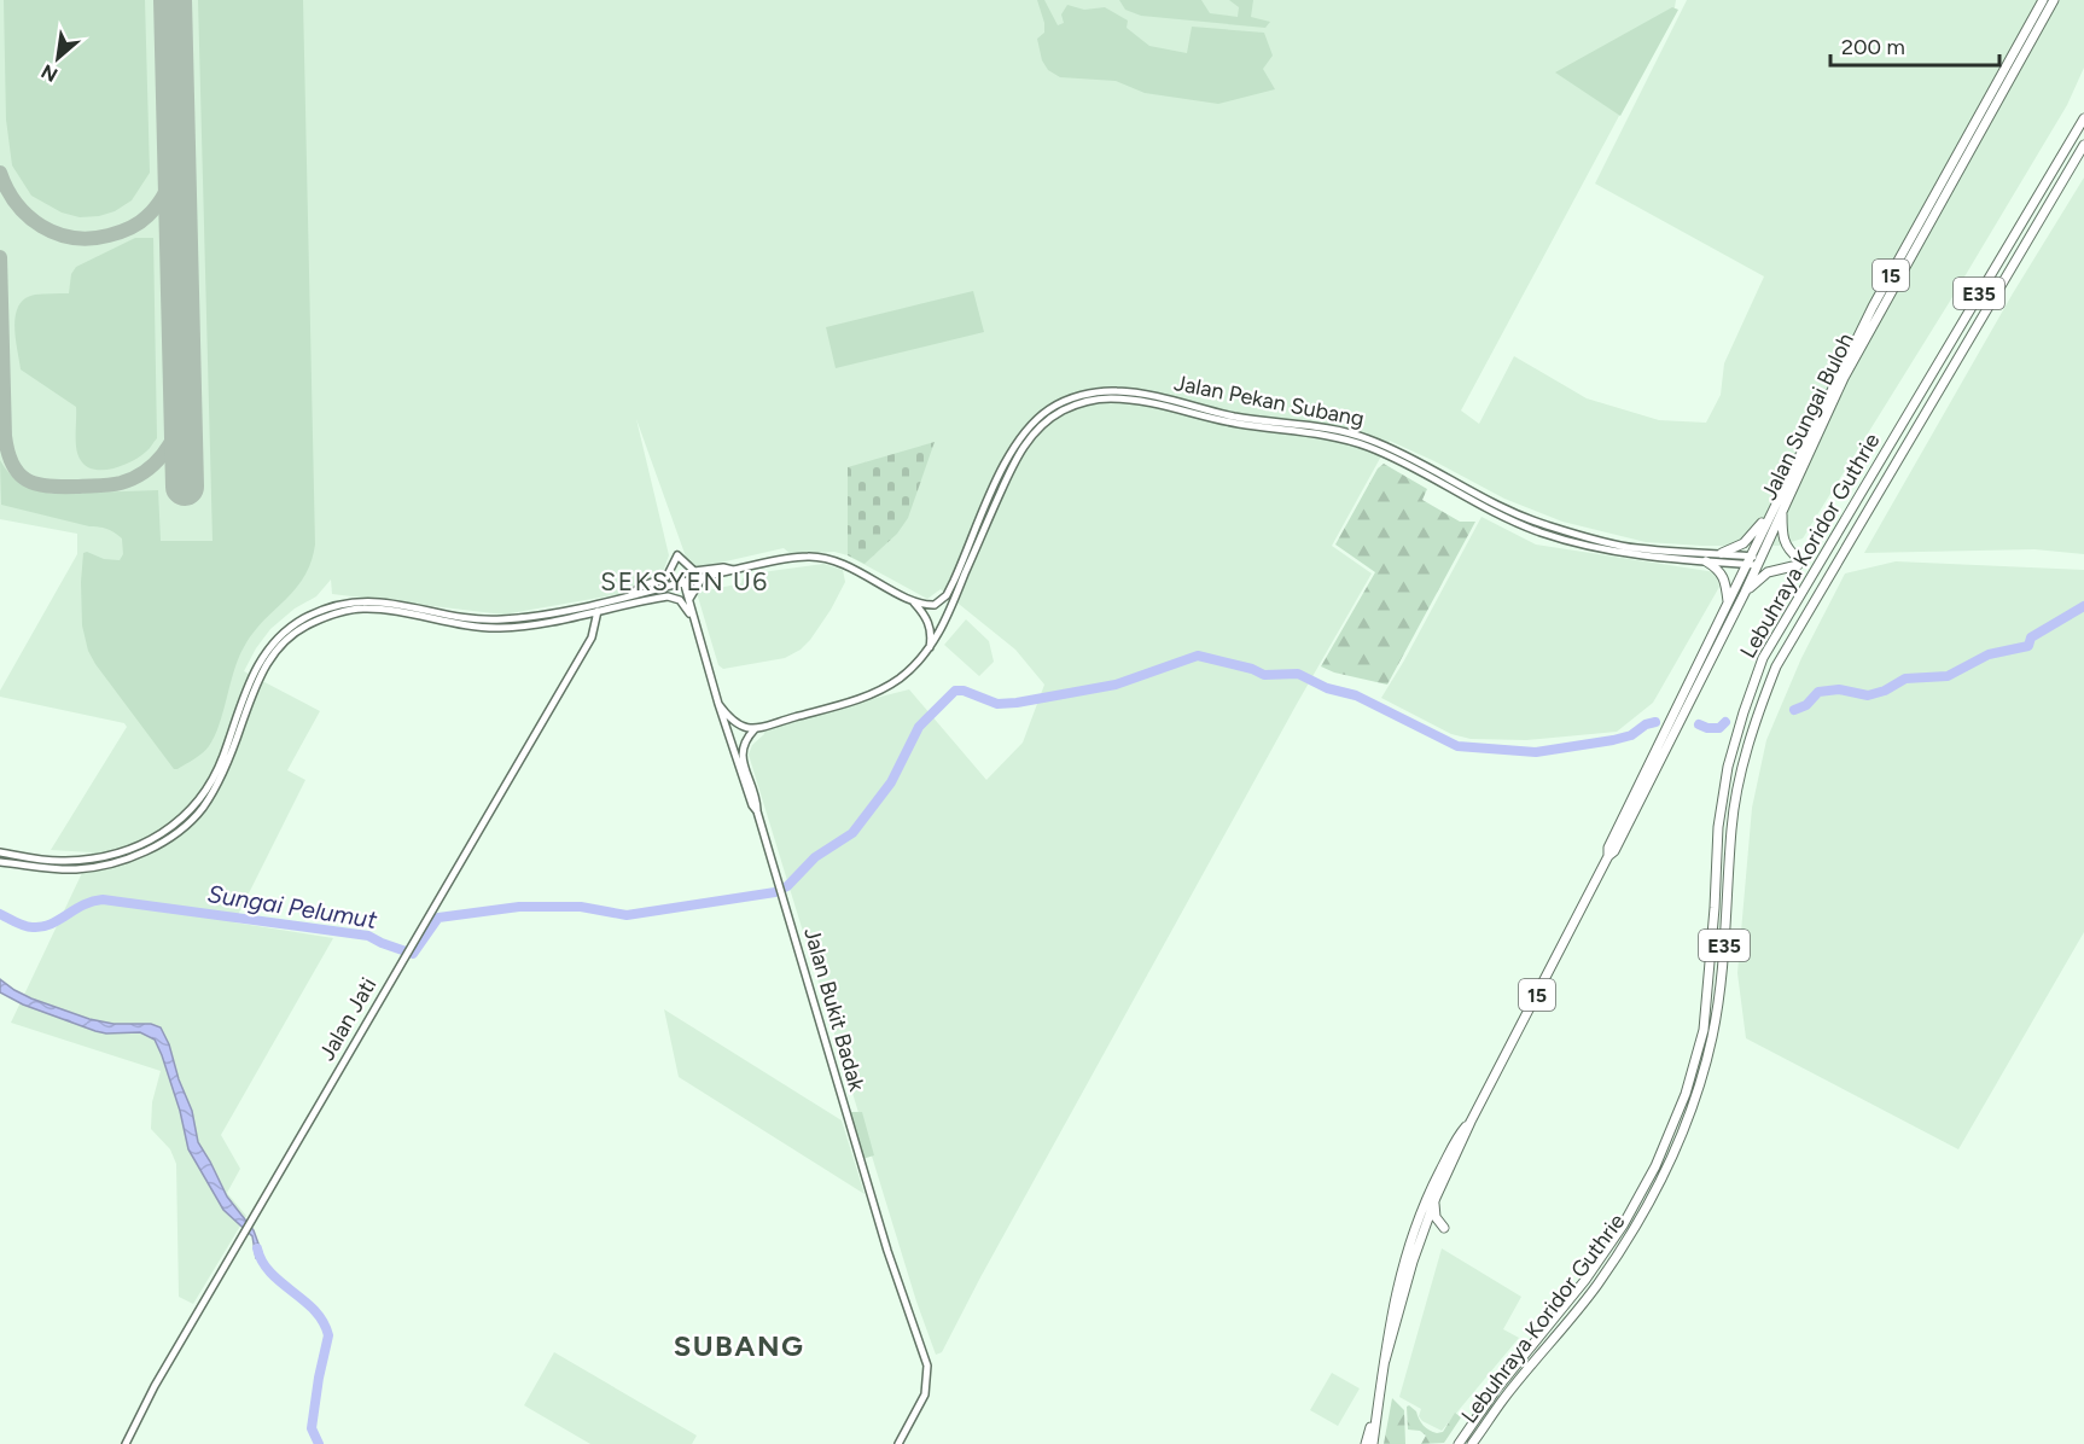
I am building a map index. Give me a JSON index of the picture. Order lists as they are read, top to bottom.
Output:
{
  "streets": {
    "highway": [
      "15",
      "E35",
      "Jalan Sungai Buloh",
      "Lebuhraya Koridor Guthrie"
    ],
    "main road": ["Jalan Pekan Subang", "Jalan Bukit Badak", "Jalan Jati"]
  },
  "crossings": [
    ["Jalan Pekan Subang", "Jalan Sungai Buloh"],
    ["Jalan Pekan Subang", "Jalan Bukit Badak"]
  ],
  "districts": ["SEKSYEN U6", "SUBANG"],
  "water": ["Sungai Pelumut"],
  "scale_bar": "200 m",
  "north": "bottom left"
}
